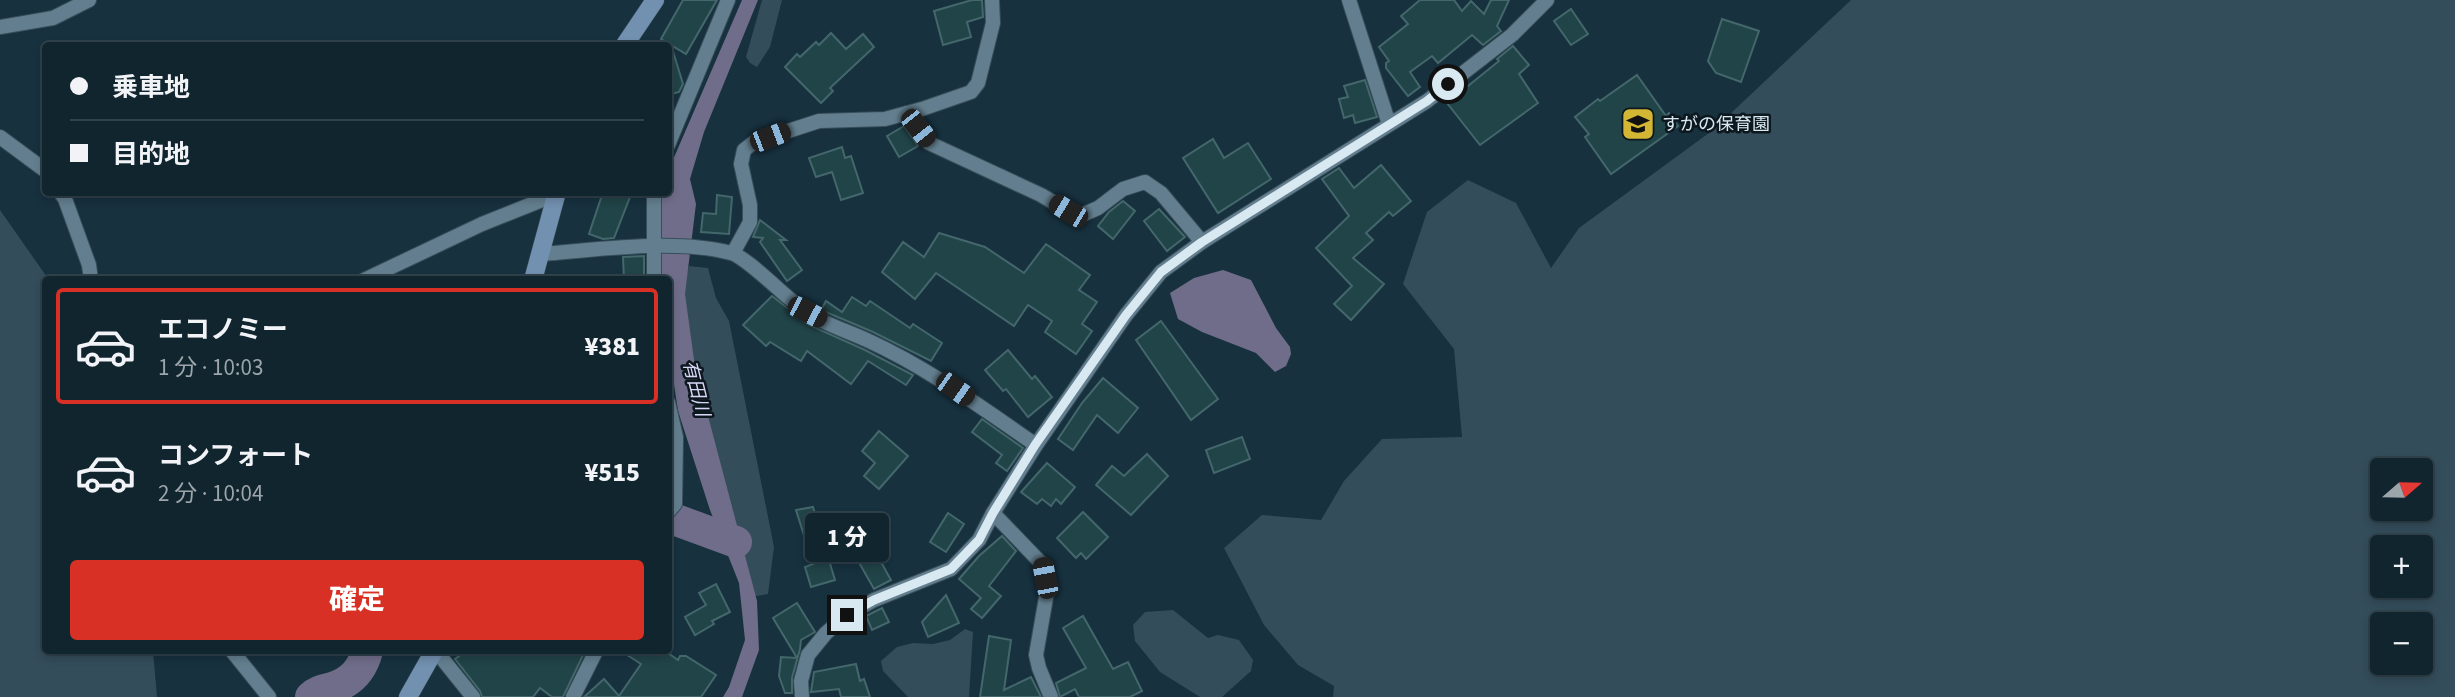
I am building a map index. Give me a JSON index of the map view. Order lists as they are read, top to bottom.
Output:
{
  "water": ["有田川"],
  "places": {
    "school or university": ["すがの保育園"]
  },
  "north": "right",
  "page": {
    "banner": ["乗車地", "目的地"],
    "list": [
      {
        "name": "エコノミー",
        "note": "1 分 · 10:03",
        "value": "¥381"
      },
      {
        "name": "コンフォート",
        "note": "2 分 · 10:04",
        "value": "¥515"
      }
    ],
    "map_buttons": ["+", "−"],
    "bubble": "1 分",
    "buttons": "確定"
  }
}
